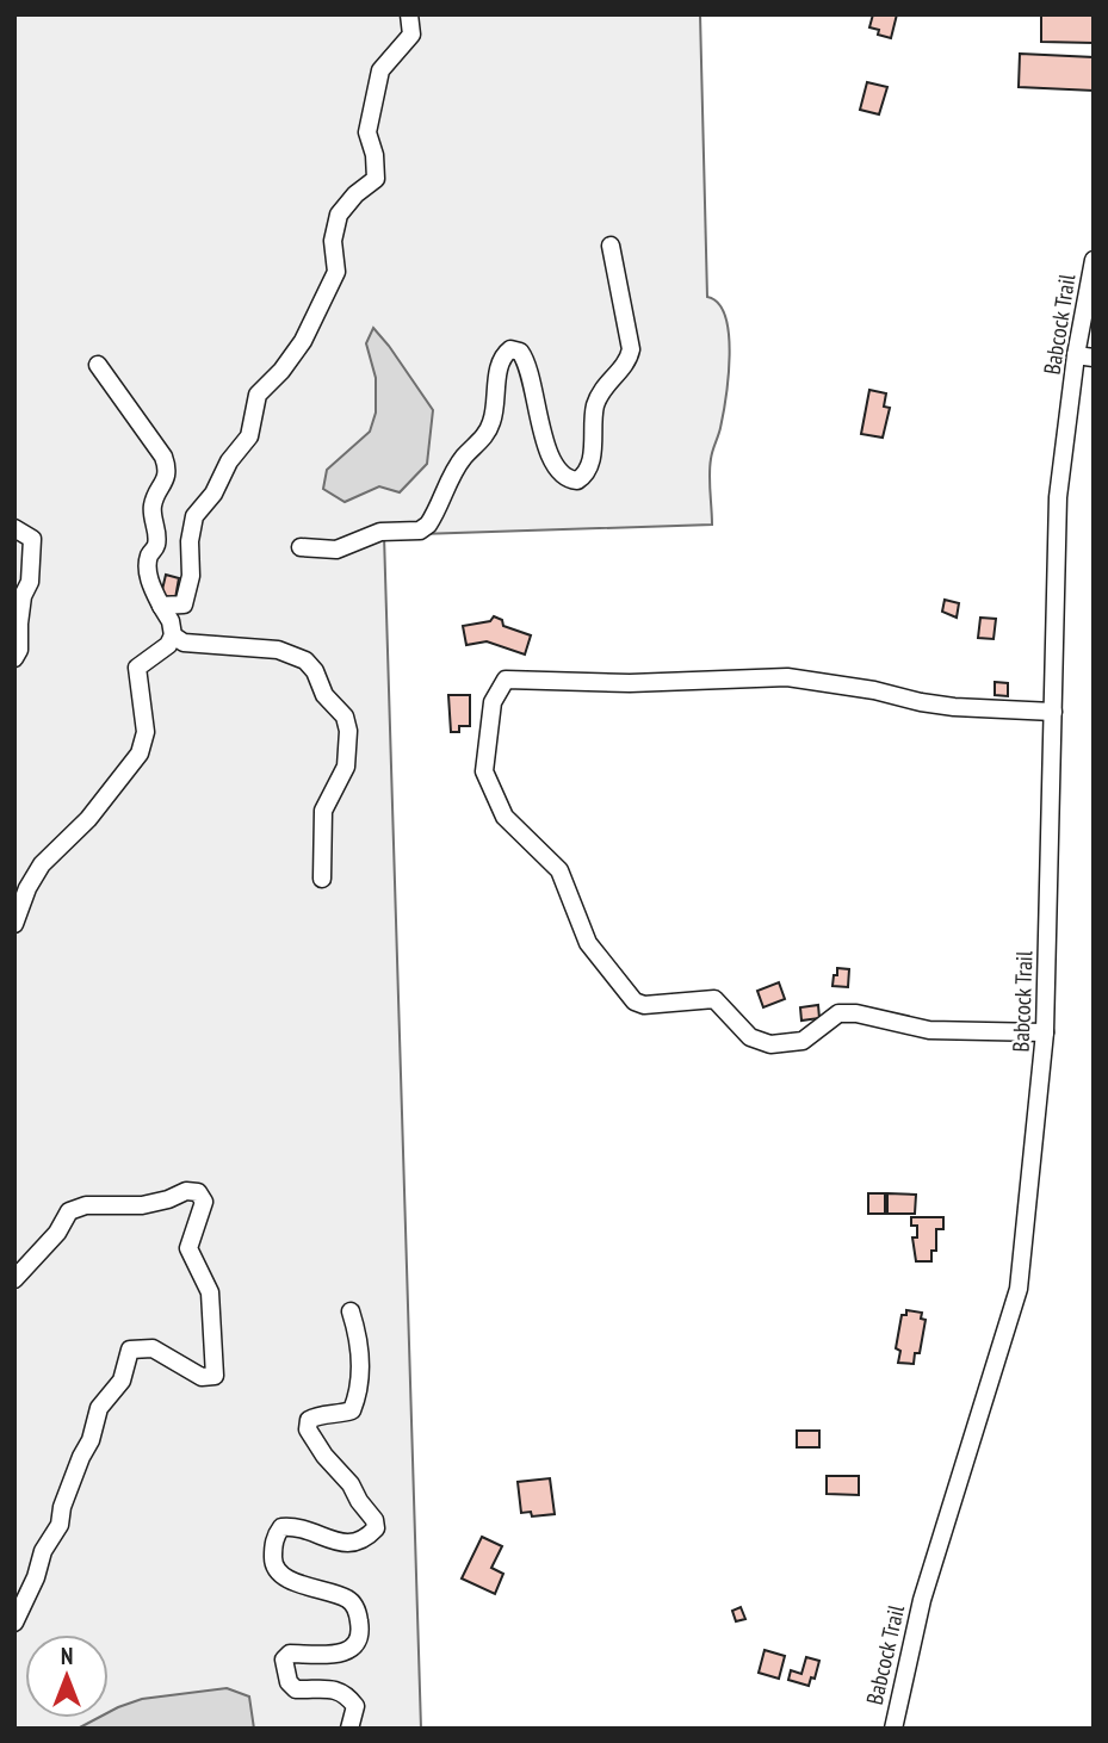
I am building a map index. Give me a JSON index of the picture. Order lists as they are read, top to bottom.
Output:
{
  "streets": {
    "street": ["Babcock Trail"]
  },
  "north": "top"
}
